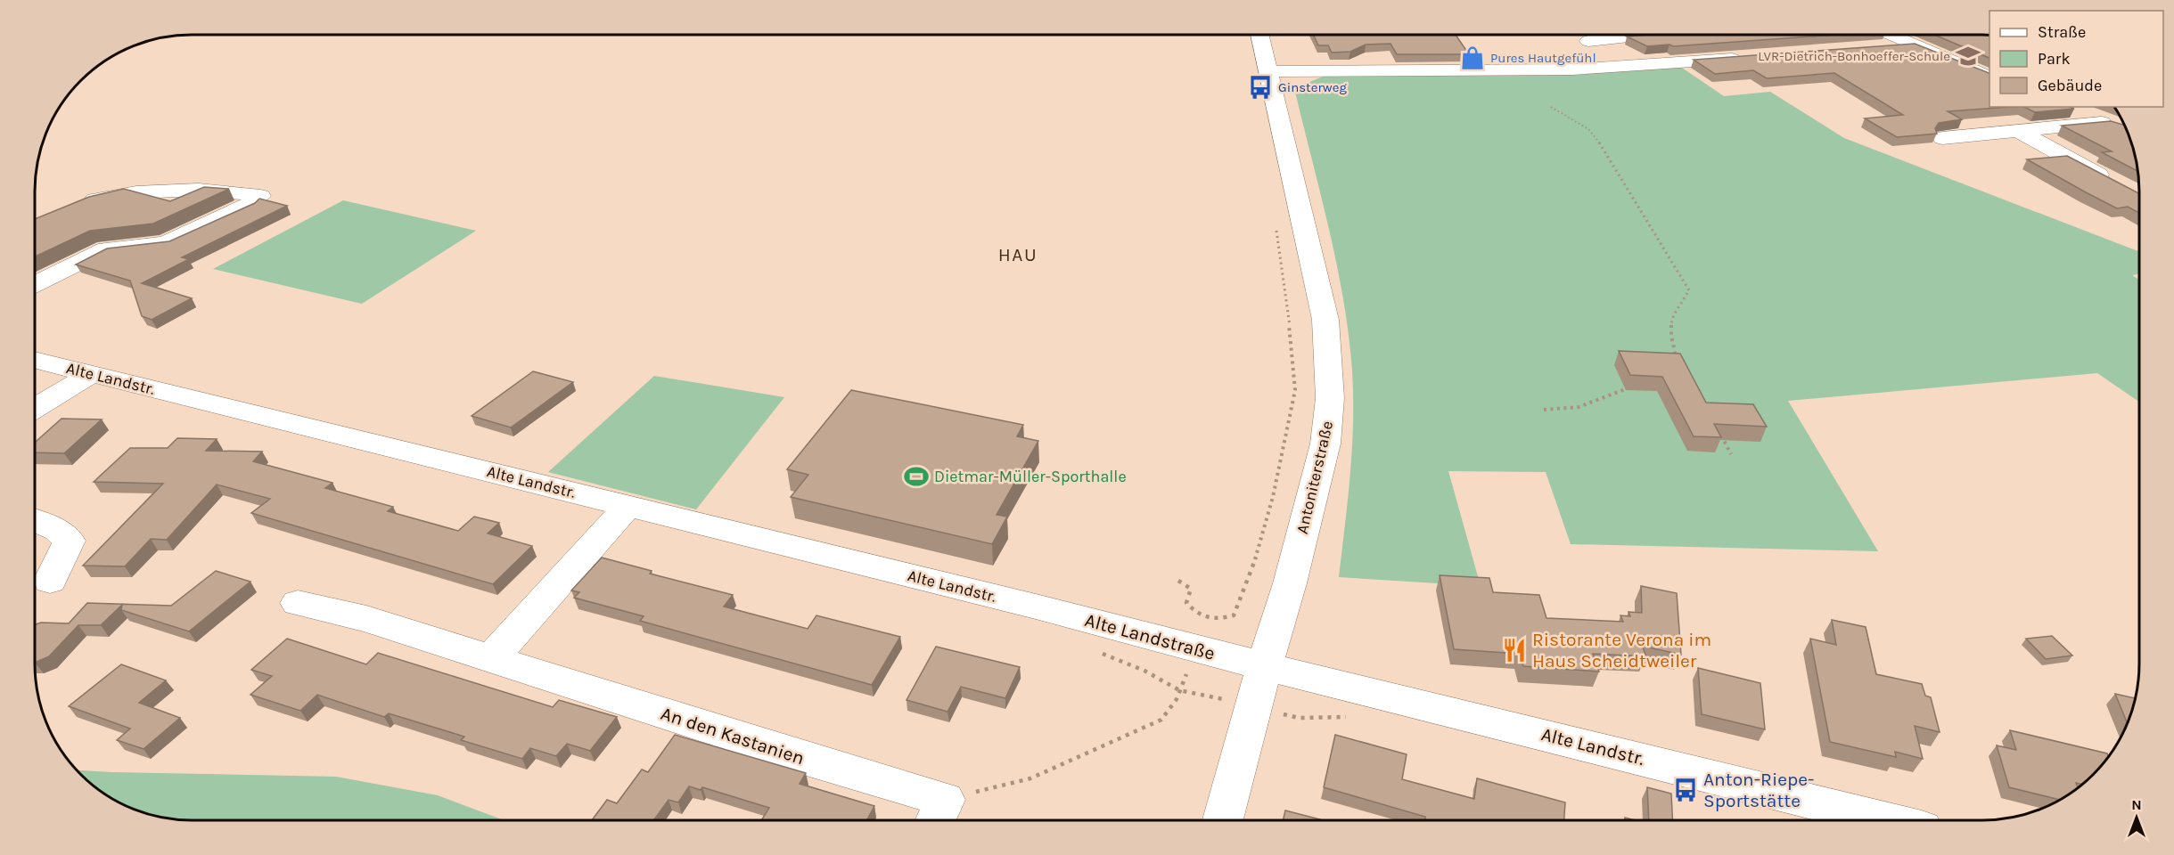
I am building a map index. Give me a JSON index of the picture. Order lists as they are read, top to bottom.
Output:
{
  "streets": {
    "street": [
      "Alte Landstr.",
      "Antoniterstraße",
      "Alte Landstraße",
      "An den Kastanien"
    ]
  },
  "crossings": [
    ["Alte Landstr.", "Antoniterstraße"],
    ["Alte Landstr.", "Alte Landstraße"],
    ["Antoniterstraße", "Alte Landstraße"]
  ],
  "districts": ["HAU"],
  "places": {
    "school or university": ["LVR-Dietrich-Bonhoeffer-Schule"],
    "shop": ["Pures Hautgefühl"],
    "bus stop": ["Ginsterweg", "Anton-Riepe- Sportstätte"],
    "sports": ["Dietmar-Müller-Sporthalle"],
    "restaurant": ["Ristorante Verona im Haus Scheidtweiler"]
  },
  "legend": ["Straße", "Park", "Gebäude"],
  "north": "top"
}
